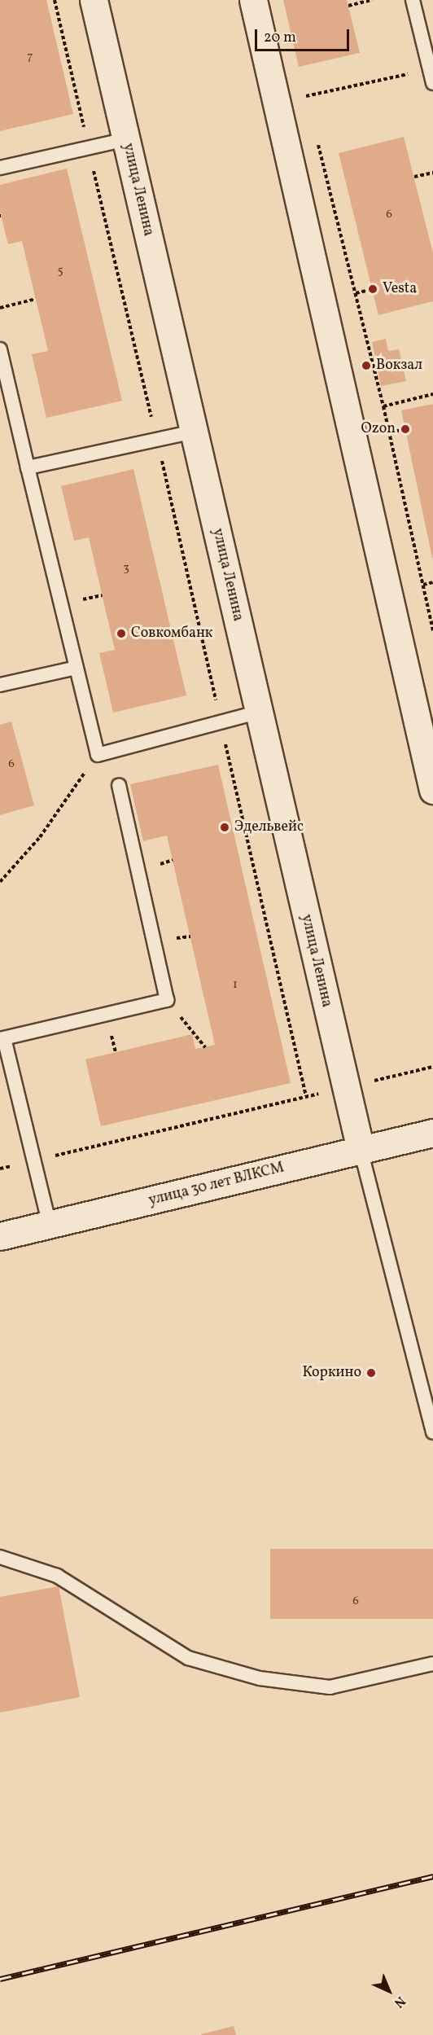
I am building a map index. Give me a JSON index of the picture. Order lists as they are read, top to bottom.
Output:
{
  "streets": {
    "street": ["улица Ленина", "улица 30 лет ВЛКСМ"]
  },
  "crossings": [
    ["улица Ленина", "улица 30 лет ВЛКСМ"]
  ],
  "places": [
    "Vesta",
    "Вокзал",
    "Ozon",
    "Совкомбанк",
    "Эдельвейс",
    "Коркино"
  ],
  "house_numbers": [
    "7",
    "6",
    "5",
    "3",
    "6",
    "1",
    "6"
  ],
  "scale_bar": "20 m",
  "north": "bottom right"
}
